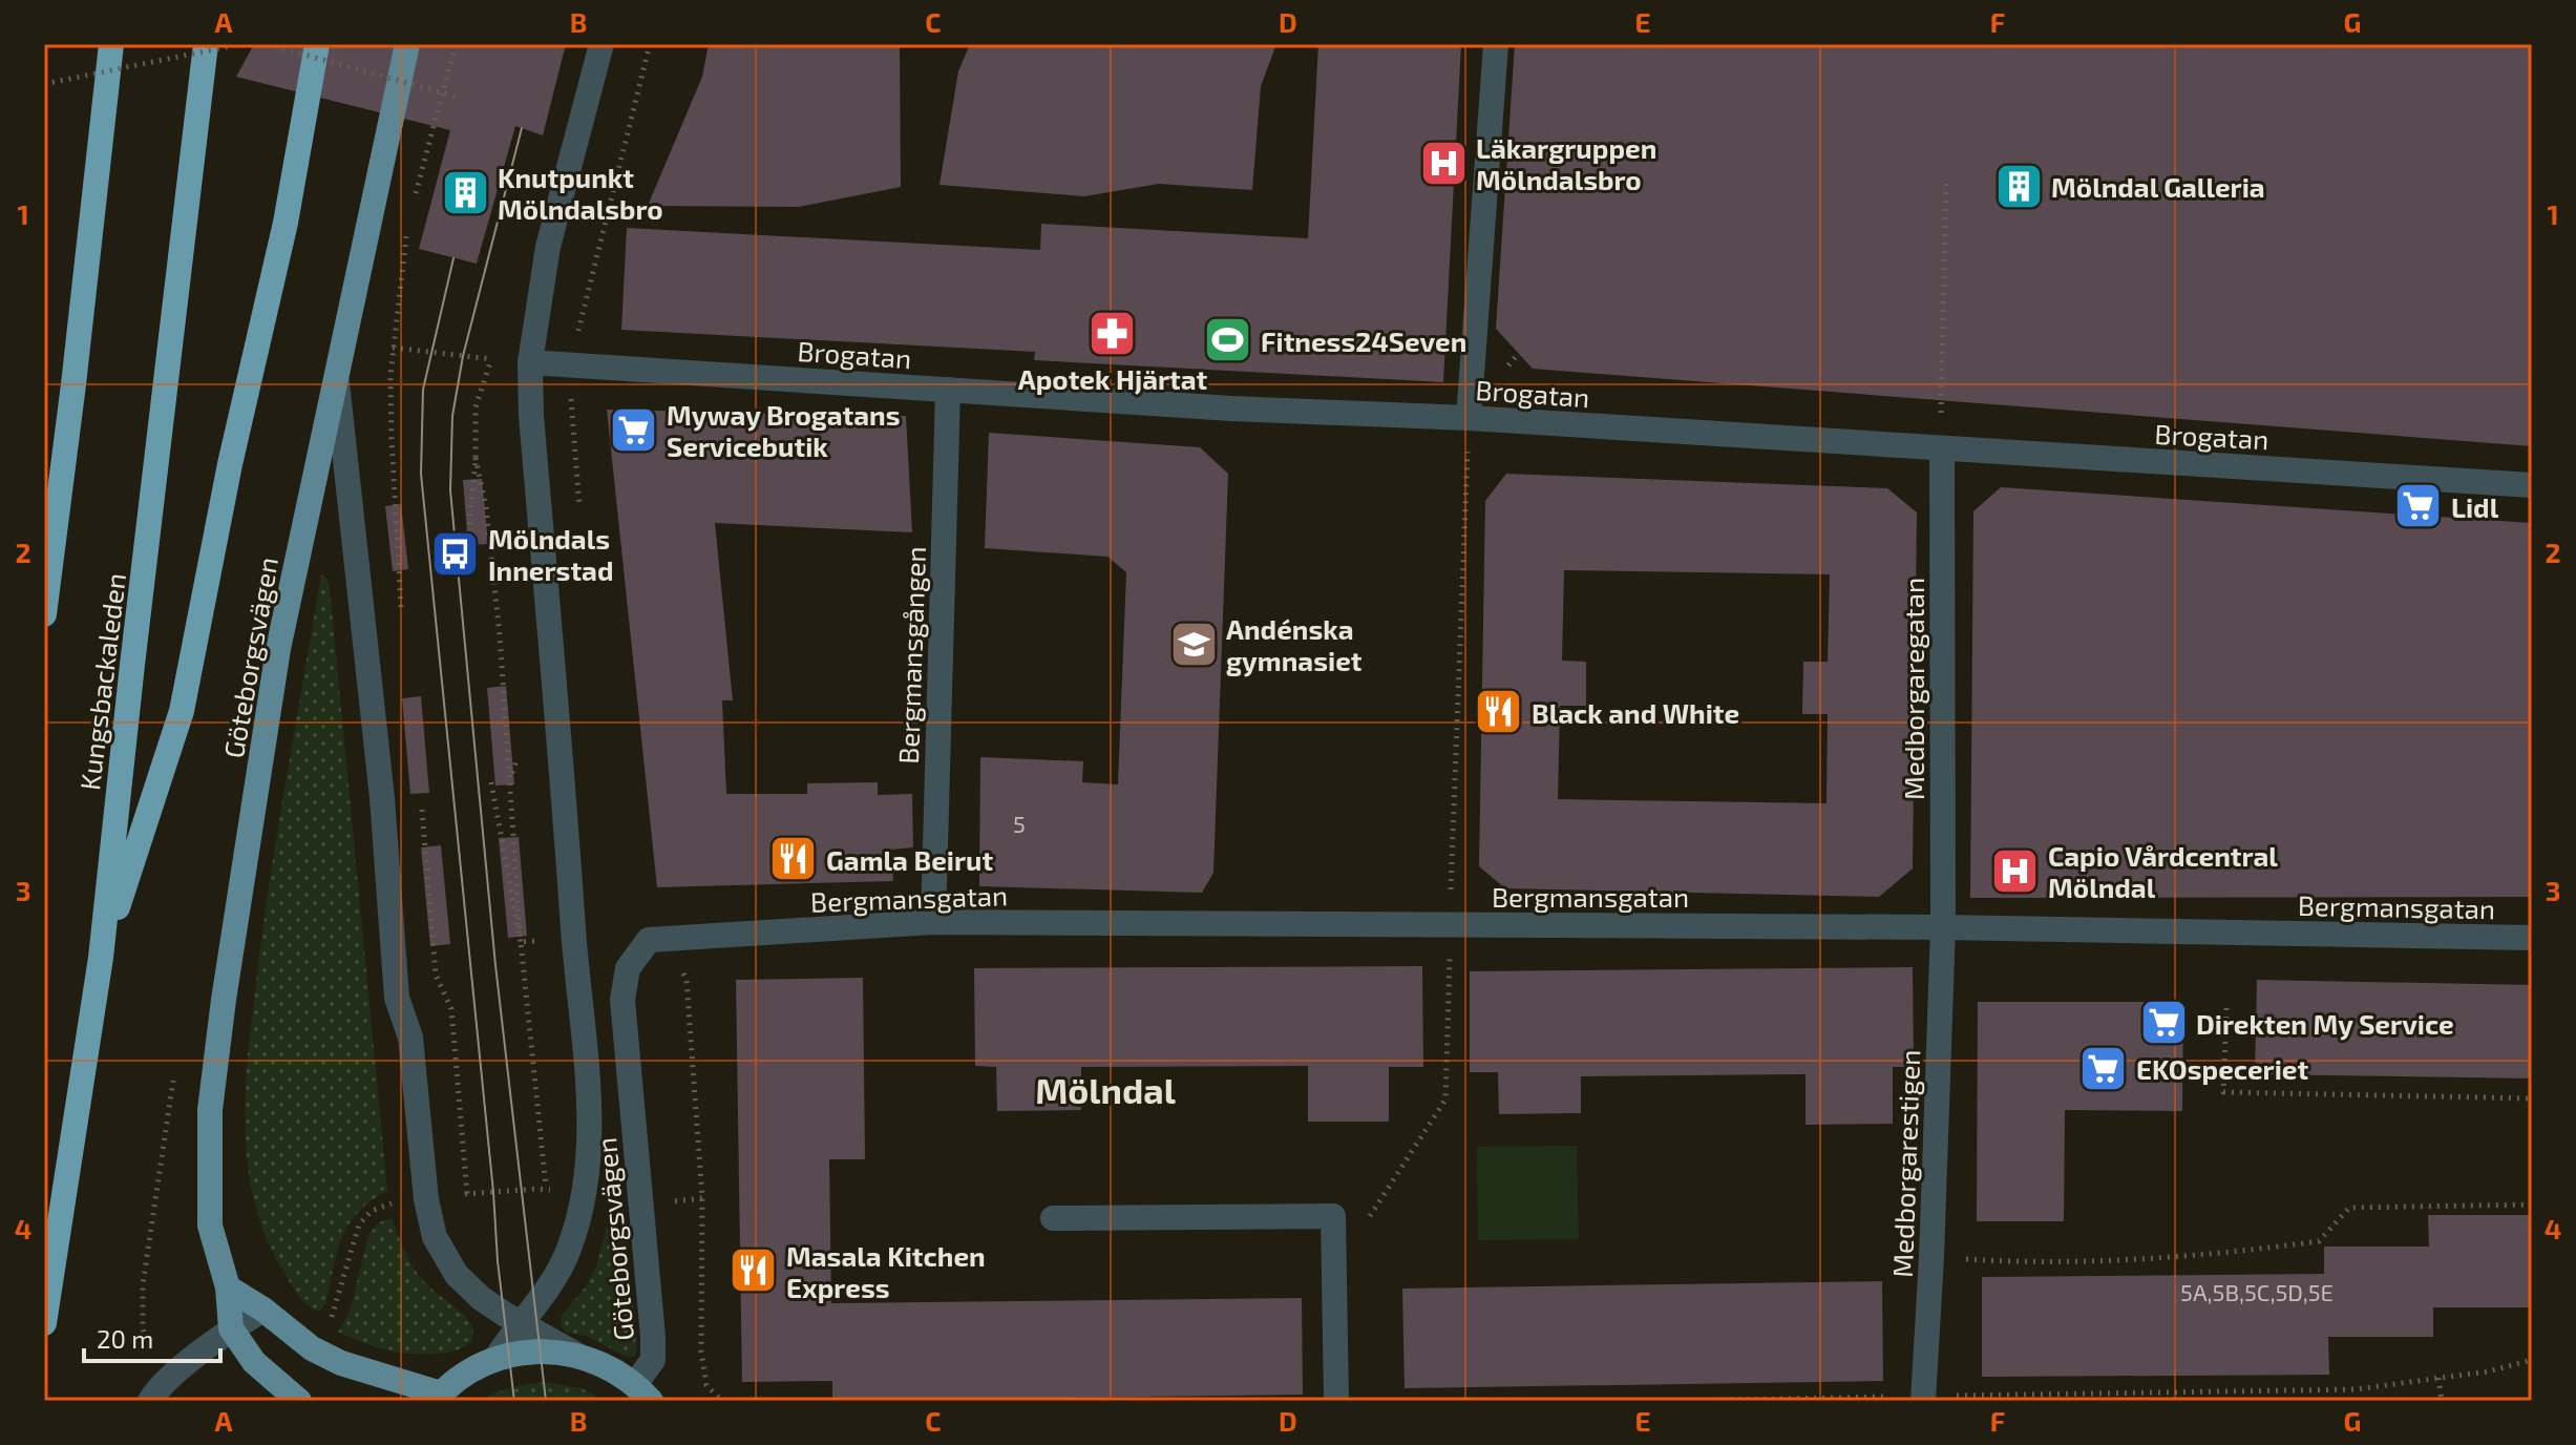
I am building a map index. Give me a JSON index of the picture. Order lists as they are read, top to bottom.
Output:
{
  "streets": {
    "highway": ["Kungsbackaleden"],
    "main road": ["Göteborgsvägen"],
    "street": [
      "Brogatan",
      "Bergmansgången",
      "Medborgaregatan",
      "Bergmansgatan",
      "Medborgarestigen"
    ]
  },
  "crossings": [
    ["Brogatan", "Bergmansgången"],
    ["Brogatan", "Medborgaregatan"],
    ["Bergmansgången", "Bergmansgatan"],
    ["Göteborgsvägen", "Bergmansgatan"],
    ["Medborgaregatan", "Bergmansgatan"],
    ["Medborgaregatan", "Medborgarestigen"],
    ["Bergmansgatan", "Medborgarestigen"]
  ],
  "districts": ["Mölndal"],
  "places": {
    "hospital": ["Läkargruppen Mölndalsbro", "Capio Vårdcentral Mölndal"],
    "building": ["Mölndal Galleria", "Knutpunkt Mölndalsbro"],
    "pharmacy": ["Apotek Hjärtat"],
    "sports": ["Fitness24Seven"],
    "supermarket": [
      "Myway Brogatans Servicebutik",
      "Lidl",
      "Direkten My Service",
      "EKOspeceriet"
    ],
    "bus stop": ["Mölndals Innerstad"],
    "school or university": ["Andénska gymnasiet"],
    "restaurant": ["Black and White", "Gamla Beirut", "Masala Kitchen Express"]
  },
  "house_numbers": ["5", "5A,5B,5C,5D,5E"],
  "scale_bar": "20 m",
  "grid": {
    "columns": [
      "A",
      "B",
      "C",
      "D",
      "E",
      "F",
      "G"
    ],
    "rows": [
      "1",
      "2",
      "3",
      "4"
    ]
  }
}
